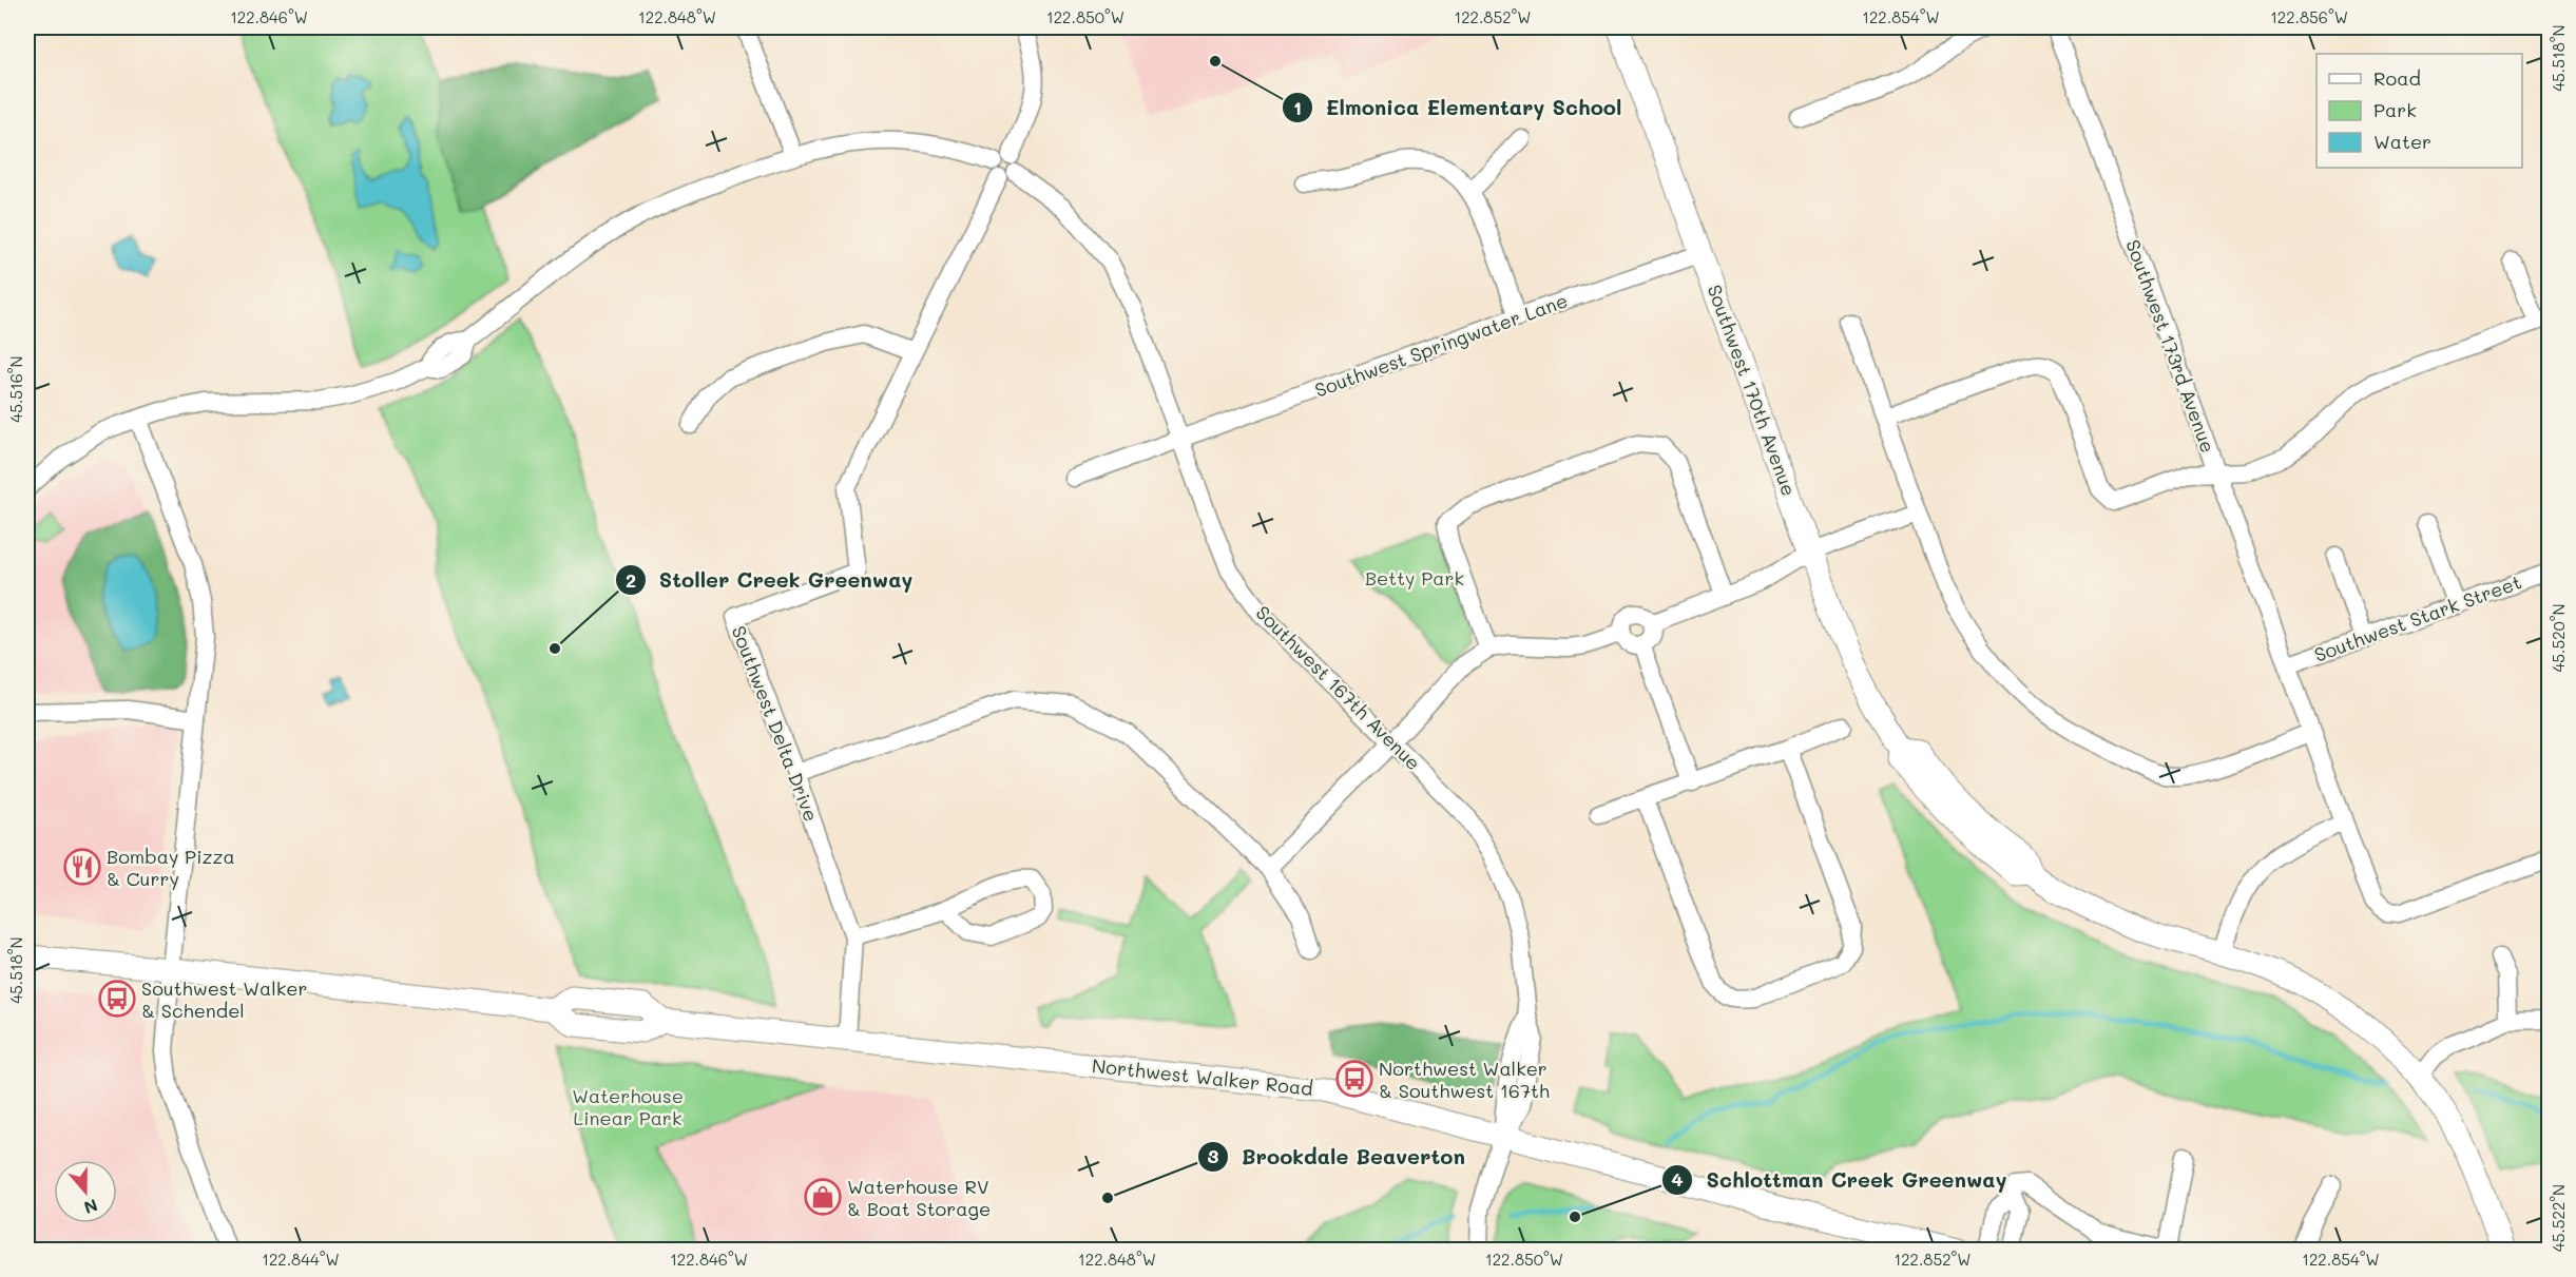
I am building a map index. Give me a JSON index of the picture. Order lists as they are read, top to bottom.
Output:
{
  "streets": {
    "main road": ["Southwest 170th Avenue", "Northwest Walker Road"],
    "street": [
      "Southwest Springwater Lane",
      "Southwest 173rd Avenue",
      "Southwest Stark Street",
      "Southwest 167th Avenue",
      "Southwest Delta Drive"
    ]
  },
  "crossings": [
    ["Southwest Springwater Lane", "Southwest 170th Avenue"],
    ["Southwest Springwater Lane", "Southwest 167th Avenue"],
    ["Southwest 173rd Avenue", "Southwest Stark Street"],
    ["Southwest 167th Avenue", "Southwest Delta Drive"],
    ["Southwest 167th Avenue", "Northwest Walker Road"],
    ["Southwest Delta Drive", "Northwest Walker Road"]
  ],
  "parks": ["Betty Park", "Waterhouse Linear Park"],
  "places": {
    "other": [
      "Elmonica Elementary School",
      "Stoller Creek Greenway",
      "Brookdale Beaverton",
      "Schlottman Creek Greenway"
    ],
    "restaurant": ["Bombay Pizza & Curry"],
    "bus stop": ["Southwest Walker & Schendel", "Northwest Walker & Southwest 167th"],
    "shop": ["Waterhouse RV & Boat Storage"]
  },
  "legend": ["Road", "Park", "Water"],
  "north": "bottom",
  "coordinates": [
    "122.846°W",
    "122.848°W",
    "122.850°W",
    "122.852°W",
    "122.854°W",
    "122.856°W",
    "45.518°N",
    "45.516°N",
    "45.520°N",
    "45.522°N",
    "122.844°W"
  ]
}
